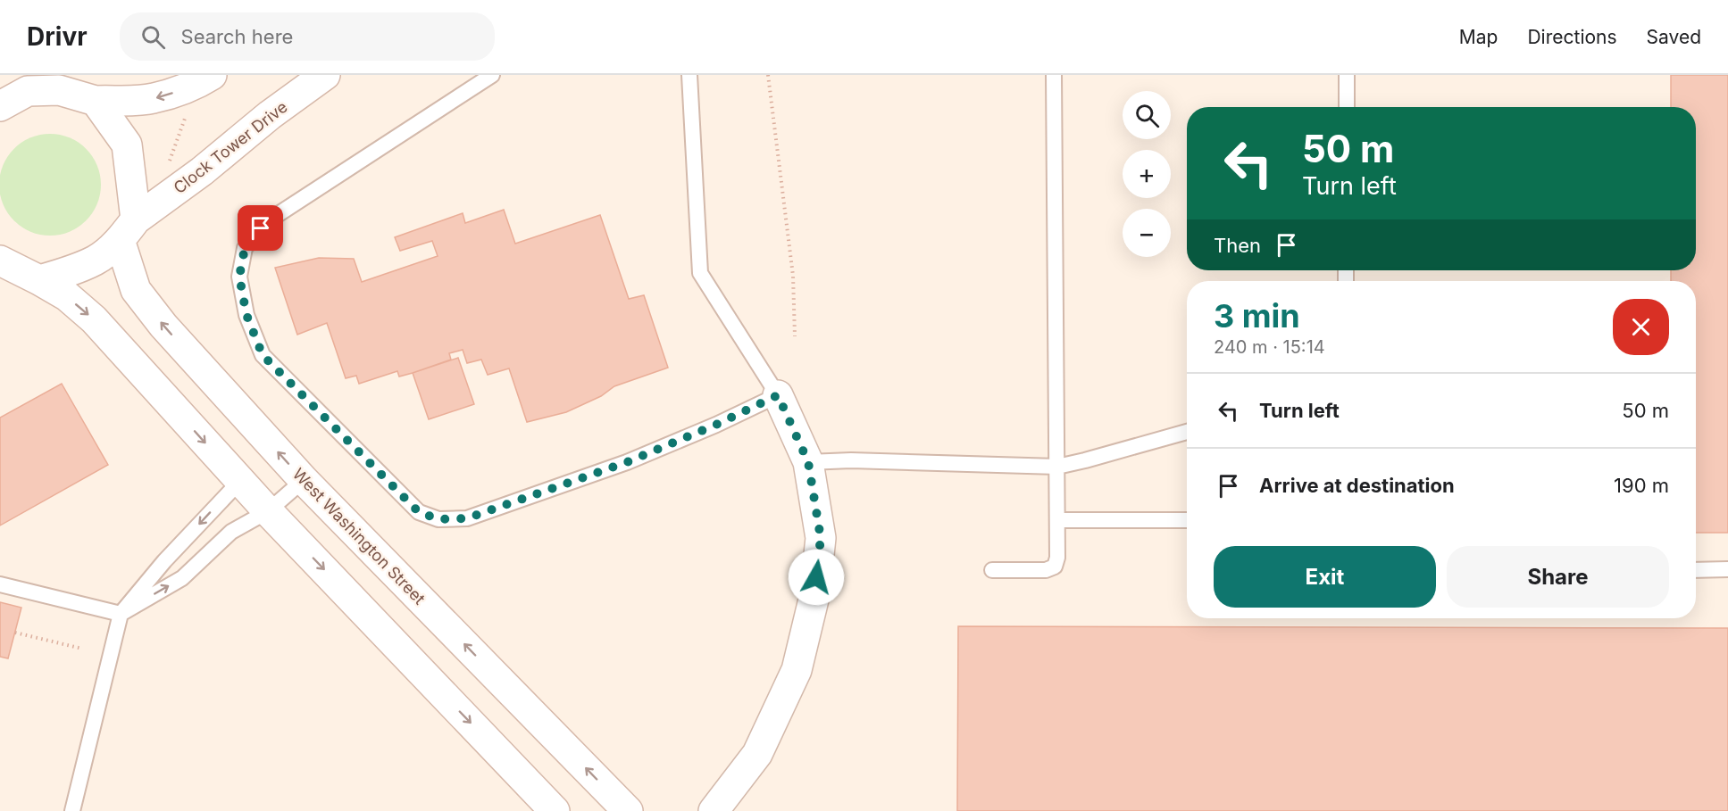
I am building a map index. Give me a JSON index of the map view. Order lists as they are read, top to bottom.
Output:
{
  "streets": {
    "main road": ["Clock Tower Drive", "West Washington Street"]
  },
  "crossings": [
    ["Clock Tower Drive", "West Washington Street"]
  ],
  "page": {
    "header": "Drivr",
    "search": "Search here",
    "nav": ["Map", "Directions", "Saved"],
    "map_buttons": ["+", "−"],
    "turn": ["50 m", "Turn left"],
    "then": "Then",
    "heading": ["3 min", "240 m · 15:14"],
    "list": [
      {
        "name": "Turn left",
        "value": "50 m"
      },
      {
        "name": "Arrive at destination",
        "value": "190 m"
      }
    ],
    "buttons": ["Exit", "Share"]
  }
}
